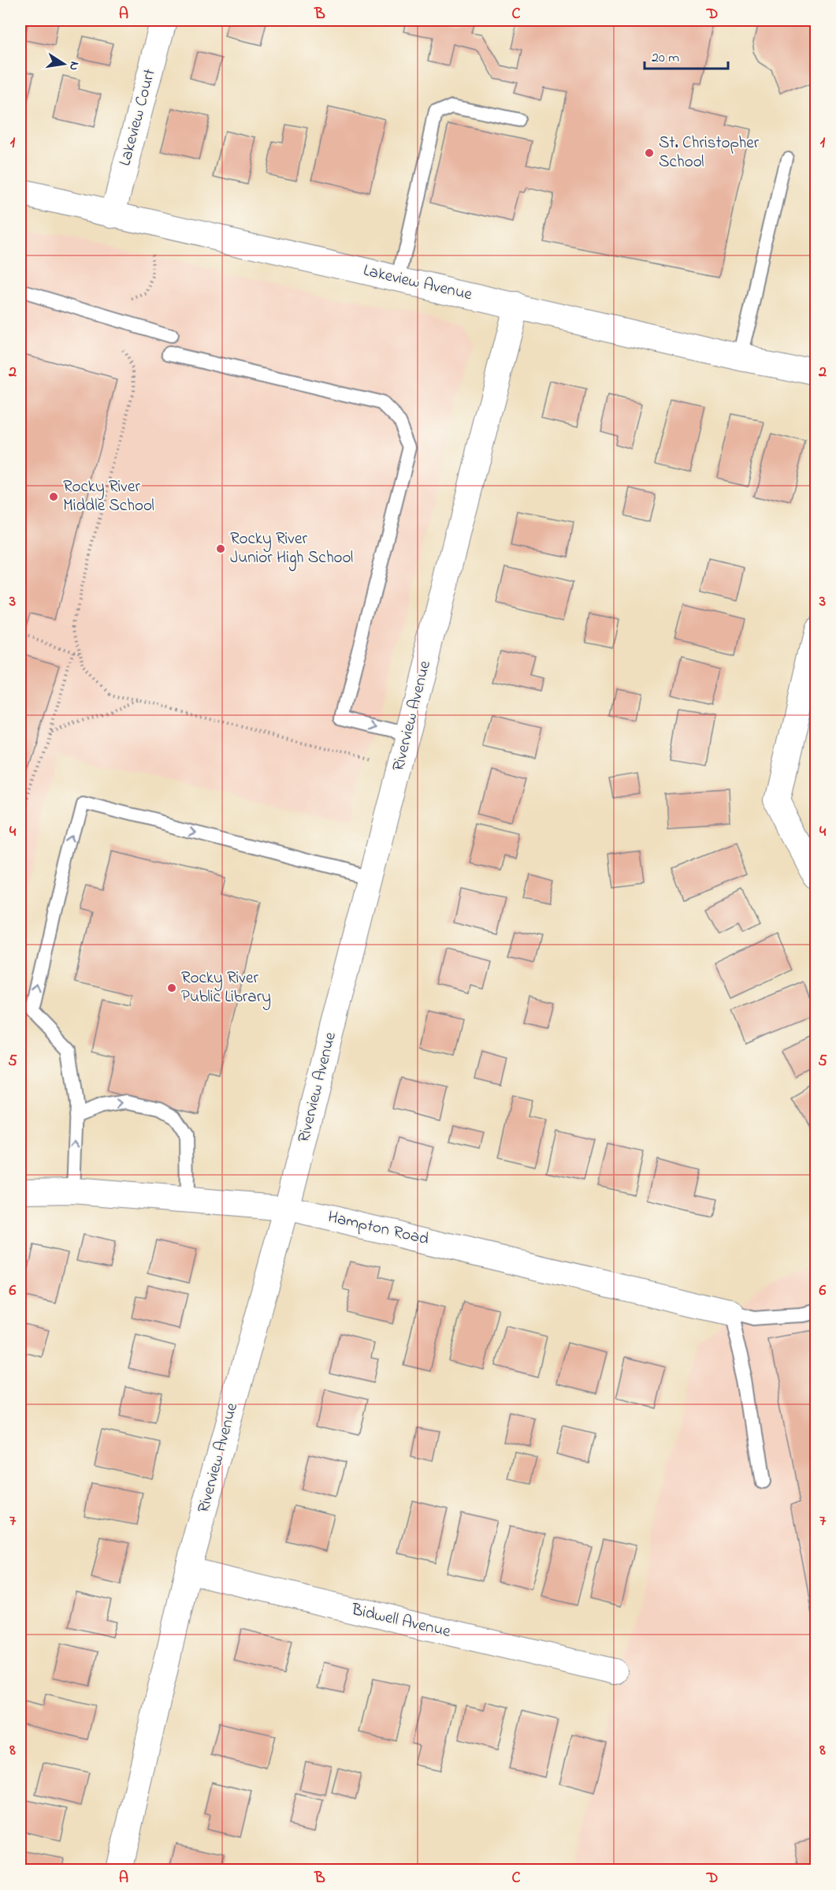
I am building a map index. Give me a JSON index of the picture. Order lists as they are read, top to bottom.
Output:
{
  "streets": {
    "street": [
      "Lakeview Court",
      "Lakeview Avenue",
      "Riverview Avenue",
      "Hampton Road",
      "Bidwell Avenue"
    ]
  },
  "crossings": [
    ["Lakeview Court", "Lakeview Avenue"],
    ["Lakeview Avenue", "Riverview Avenue"],
    ["Riverview Avenue", "Hampton Road"],
    ["Riverview Avenue", "Bidwell Avenue"]
  ],
  "places": [
    "St. Christopher School",
    "Rocky River Middle School",
    "Rocky River Junior High School",
    "Rocky River Public Library"
  ],
  "scale_bar": "20 m",
  "north": "right",
  "grid": {
    "columns": [
      "A",
      "B",
      "C",
      "D"
    ],
    "rows": [
      "1",
      "2",
      "3",
      "4",
      "5",
      "6",
      "7",
      "8"
    ]
  }
}
